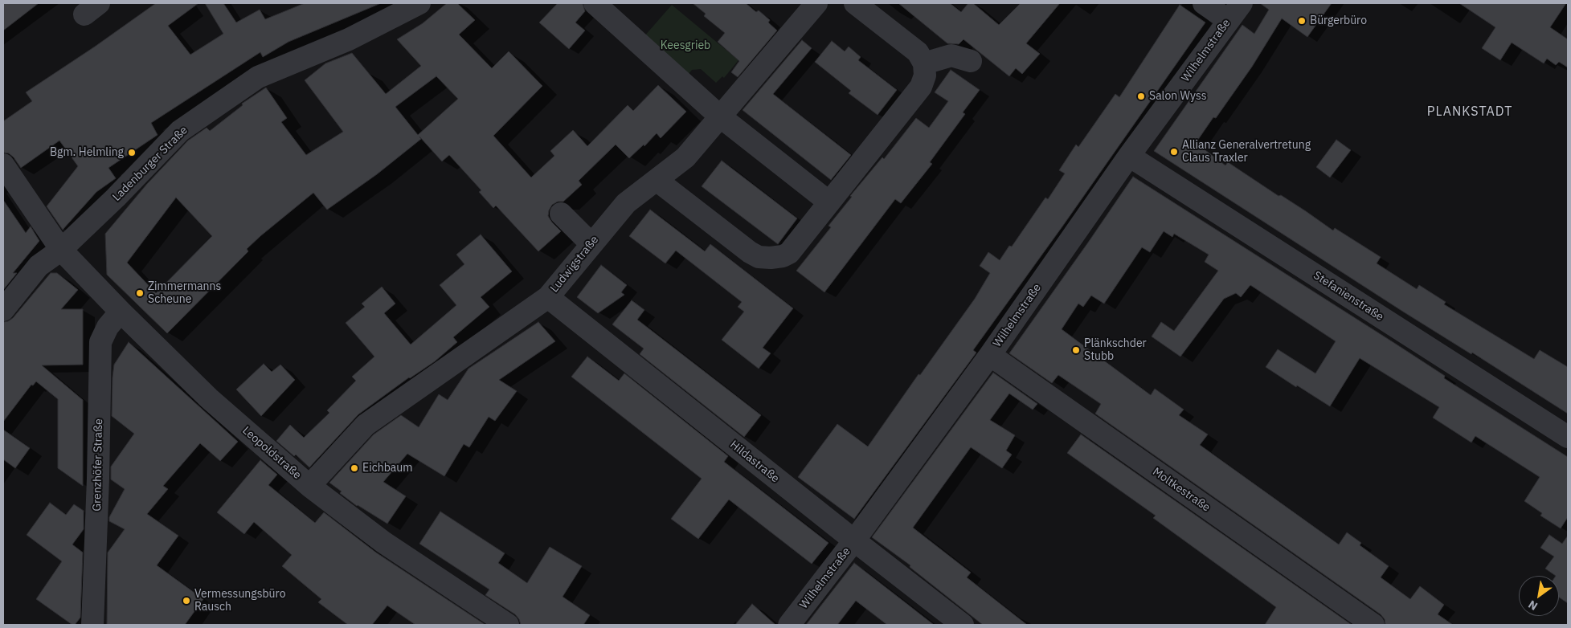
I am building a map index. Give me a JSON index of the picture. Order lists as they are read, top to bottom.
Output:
{
  "streets": {
    "street": [
      "Wilhelmstraße",
      "Ladenburger Straße",
      "Ludwigstraße",
      "Stefanienstraße",
      "Leopoldstraße",
      "Hildastraße",
      "Grenzhöfer Straße",
      "Moltkestraße"
    ]
  },
  "crossings": [
    ["Wilhelmstraße", "Stefanienstraße"],
    ["Wilhelmstraße", "Hildastraße"],
    ["Wilhelmstraße", "Moltkestraße"],
    ["Ladenburger Straße", "Leopoldstraße"],
    ["Ludwigstraße", "Leopoldstraße"],
    ["Ludwigstraße", "Hildastraße"],
    ["Leopoldstraße", "Grenzhöfer Straße"]
  ],
  "districts": ["PLANKSTADT"],
  "parks": ["Keesgrieb"],
  "places": [
    "Bürgerbüro",
    "Salon Wyss",
    "Allianz Generalvertretung Claus Traxler",
    "Bgm. Helmling",
    "Zimmermanns Scheune",
    "Plänkschder Stubb",
    "Eichbaum",
    "Vermessungsbüro Rausch"
  ],
  "north": "bottom left"
}
